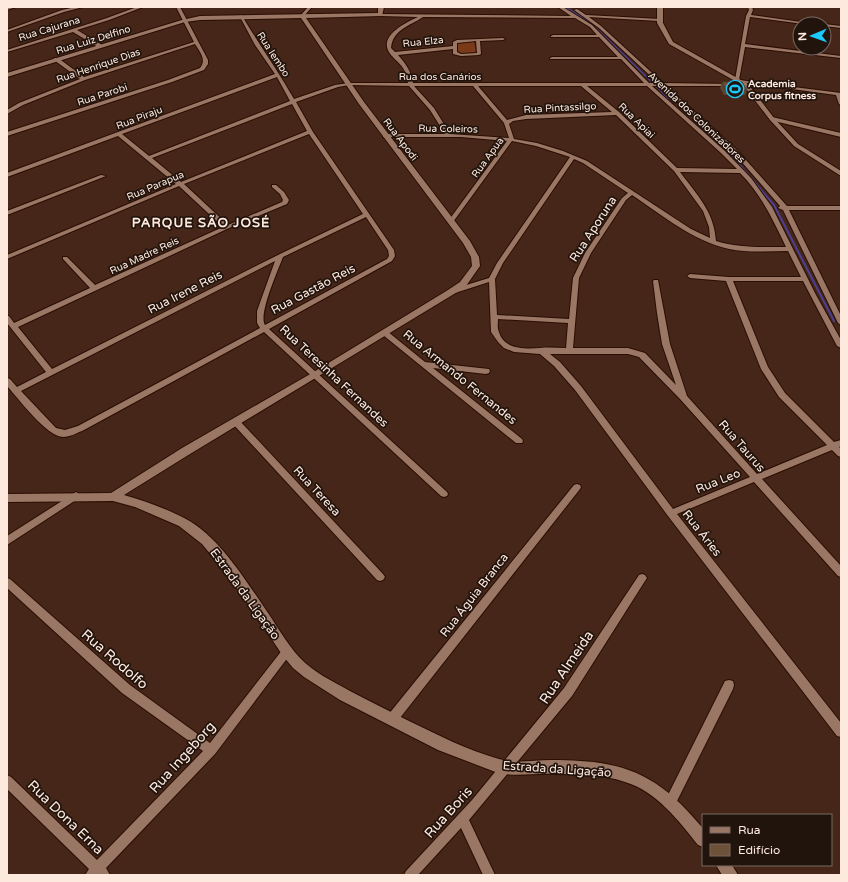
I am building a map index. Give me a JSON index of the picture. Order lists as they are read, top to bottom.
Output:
{
  "streets": {
    "street": [
      "Rua Cajurana",
      "Rua Luiz Delfino",
      "Rua Elza",
      "Rua Iembo",
      "Rua Henrique Dias",
      "Rua dos Canários",
      "Rua Parobi",
      "Rua Pintassilgo",
      "Rua Piraju",
      "Avenida dos Colonizadores",
      "Rua Apiai",
      "Rua Coleiros",
      "Rua Apodi",
      "Rua Apua",
      "Rua Parapua",
      "Rua Aporuna",
      "Rua Madre Reis",
      "Rua Gastão Reis",
      "Rua Irene Reis",
      "Rua Teresinha Fernandes",
      "Rua Armando Fernandes",
      "Rua Taurus",
      "Rua Leo",
      "Rua Teresa",
      "Rua Áries",
      "Estrada da Ligação",
      "Rua Águia Branca",
      "Rua Rodolfo",
      "Rua Almeida",
      "Rua Ingeborg",
      "Rua Boris",
      "Rua Dona Erna"
    ]
  },
  "crossings": [
    ["Rua Luiz Delfino", "Rua Iembo"],
    ["Rua Luiz Delfino", "Rua Apodi"],
    ["Rua Iembo", "Rua dos Canários"],
    ["Rua Iembo", "Rua Piraju"],
    ["Rua Iembo", "Rua Gastão Reis"],
    ["Rua Henrique Dias", "Rua Parobi"],
    ["Rua dos Canários", "Avenida dos Colonizadores"],
    ["Rua dos Canários", "Rua Apiai"],
    ["Rua dos Canários", "Rua Apodi"],
    ["Rua dos Canários", "Rua Apua"],
    ["Rua dos Canários", "Rua Gastão Reis"],
    ["Rua Pintassilgo", "Rua Apiai"],
    ["Rua Pintassilgo", "Rua Apua"],
    ["Avenida dos Colonizadores", "Rua Aporuna"],
    ["Rua Apiai", "Rua Aporuna"],
    ["Rua Coleiros", "Rua Apodi"],
    ["Rua Coleiros", "Rua Apua"],
    ["Rua Coleiros", "Rua Aporuna"],
    ["Rua Apodi", "Rua Apua"],
    ["Rua Apua", "Rua Aporuna"],
    ["Rua Parapua", "Rua Gastão Reis"],
    ["Rua Gastão Reis", "Rua Irene Reis"],
    ["Rua Gastão Reis", "Rua Teresinha Fernandes"],
    ["Rua Irene Reis", "Rua Teresinha Fernandes"],
    ["Rua Taurus", "Rua Leo"],
    ["Rua Leo", "Rua Áries"],
    ["Estrada da Ligação", "Rua Águia Branca"],
    ["Estrada da Ligação", "Rua Almeida"],
    ["Estrada da Ligação", "Rua Ingeborg"],
    ["Estrada da Ligação", "Rua Boris"],
    ["Rua Rodolfo", "Rua Ingeborg"],
    ["Rua Almeida", "Rua Boris"],
    ["Rua Ingeborg", "Rua Dona Erna"]
  ],
  "districts": ["PARQUE SÃO JOSÉ"],
  "places": {
    "sports": ["Academia Corpus fitness"]
  },
  "legend": ["Rua", "Edifício"],
  "north": "left"
}
